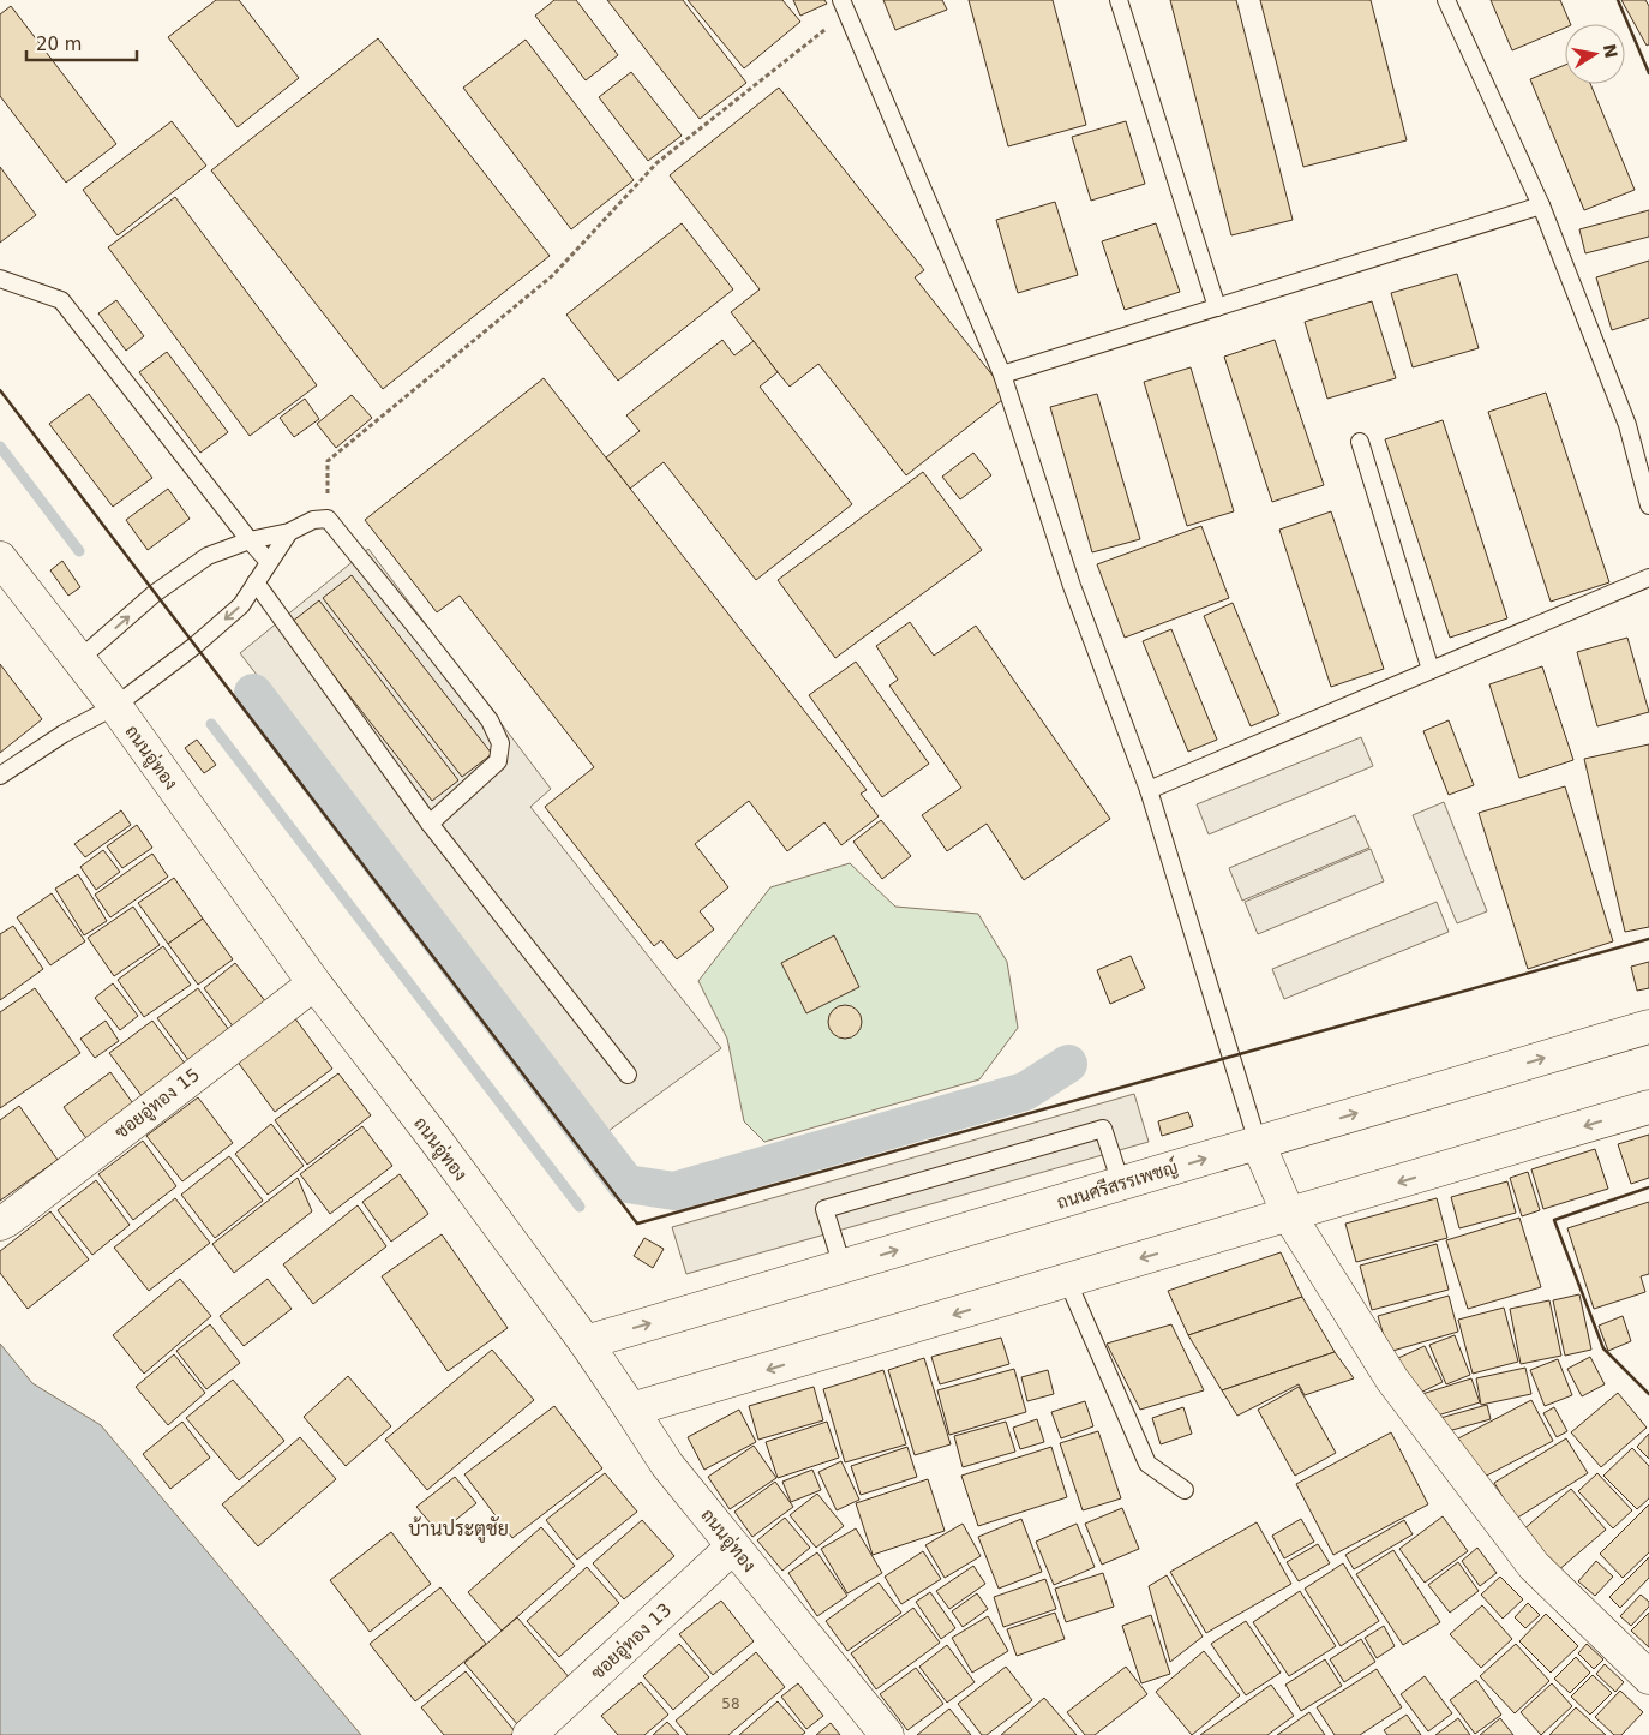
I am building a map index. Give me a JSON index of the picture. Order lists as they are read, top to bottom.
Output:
{
  "streets": {
    "main road": [
      "ถนนอู่ทอง",
      "ซอยอู่ทอง 15",
      "ถนนศรีสรรเพชญ์",
      "ซอยอู่ทอง 13"
    ]
  },
  "crossings": [
    ["ถนนอู่ทอง", "ซอยอู่ทอง 15"],
    ["ถนนอู่ทอง", "ถนนศรีสรรเพชญ์"],
    ["ถนนอู่ทอง", "ซอยอู่ทอง 13"]
  ],
  "districts": ["บ้านประตูชัย"],
  "house_numbers": ["58"],
  "scale_bar": "20 m",
  "north": "right"
}
